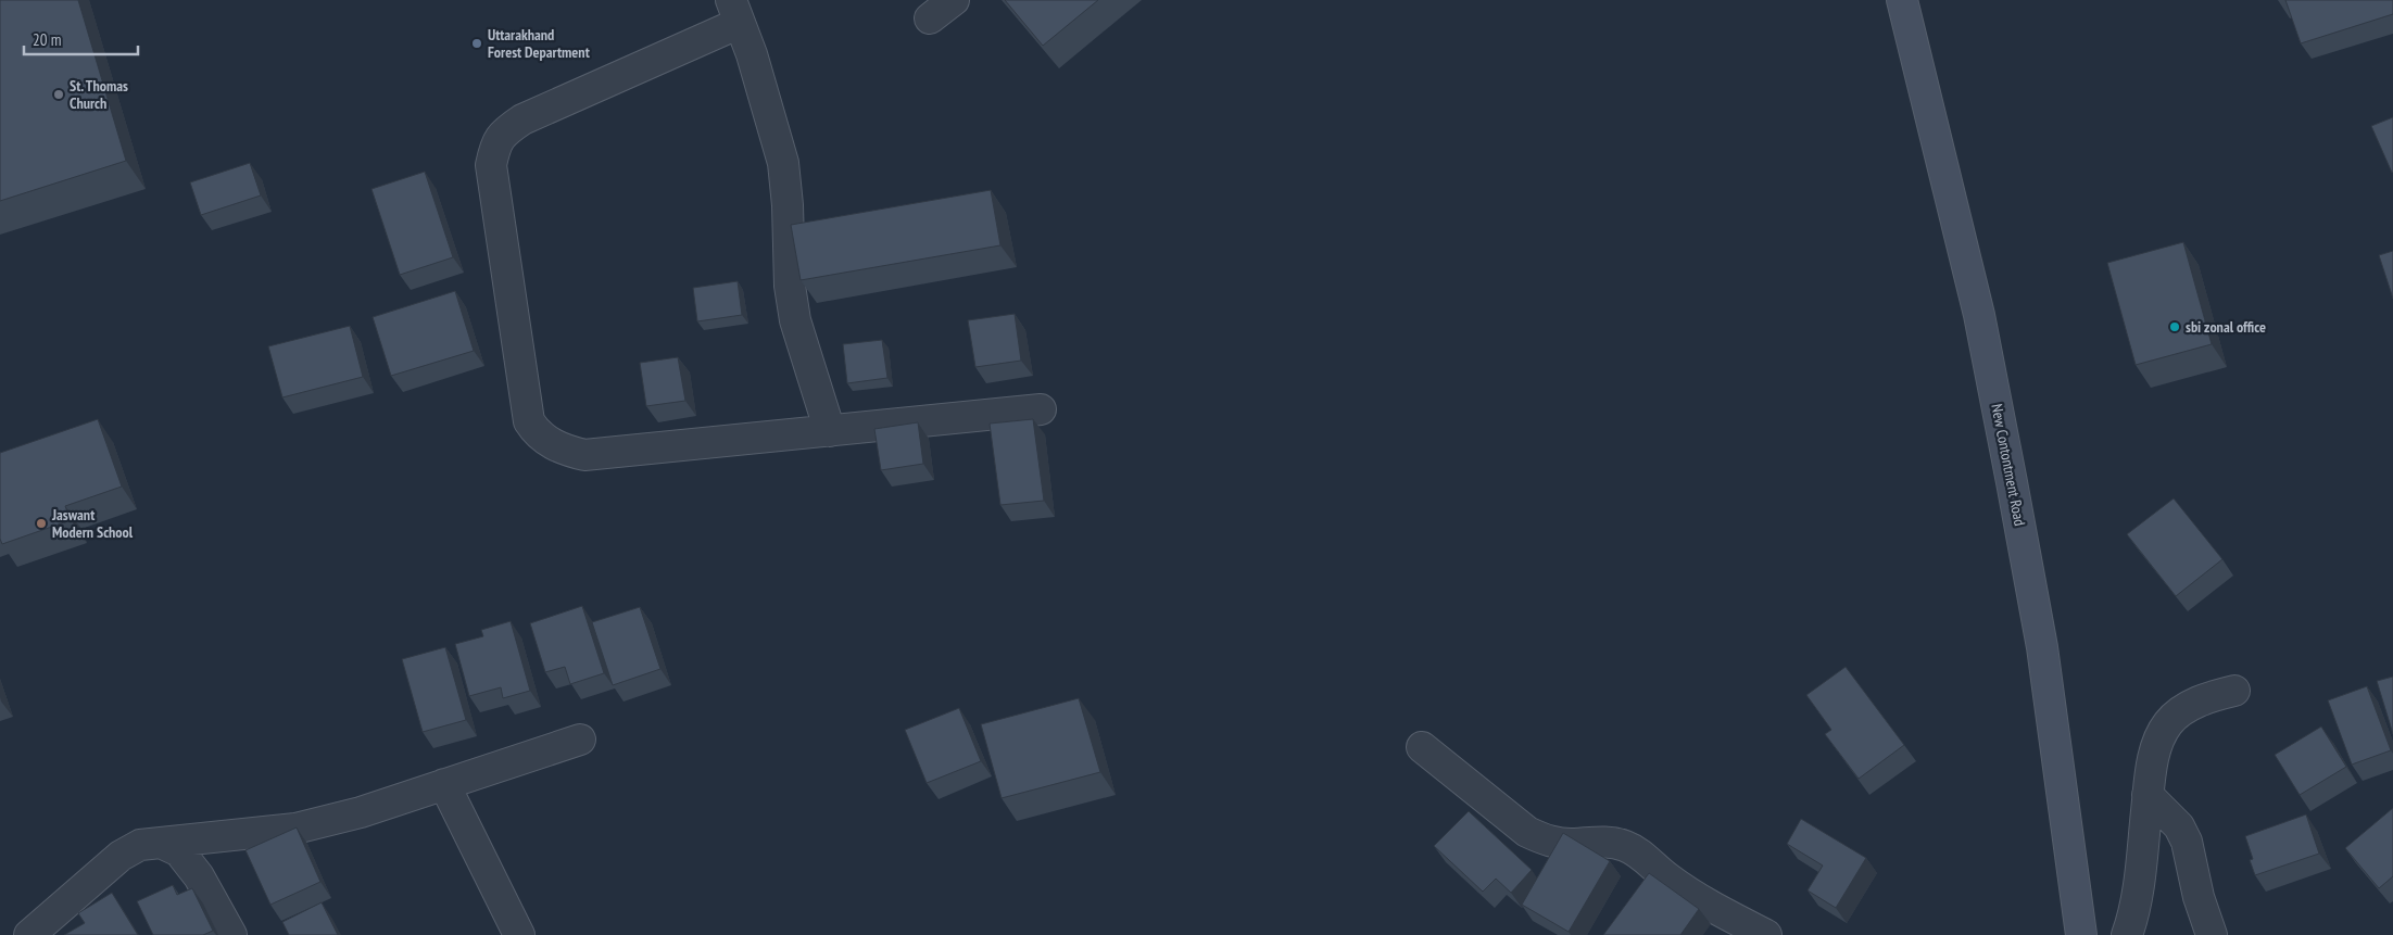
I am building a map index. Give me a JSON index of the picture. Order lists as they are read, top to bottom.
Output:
{
  "streets": {
    "street": ["New Contontment Road"]
  },
  "places": [
    "Uttarakhand Forest Department",
    "St. Thomas Church",
    "sbi zonal office",
    "Jaswant Modern School"
  ],
  "scale_bar": "20 m"
}
